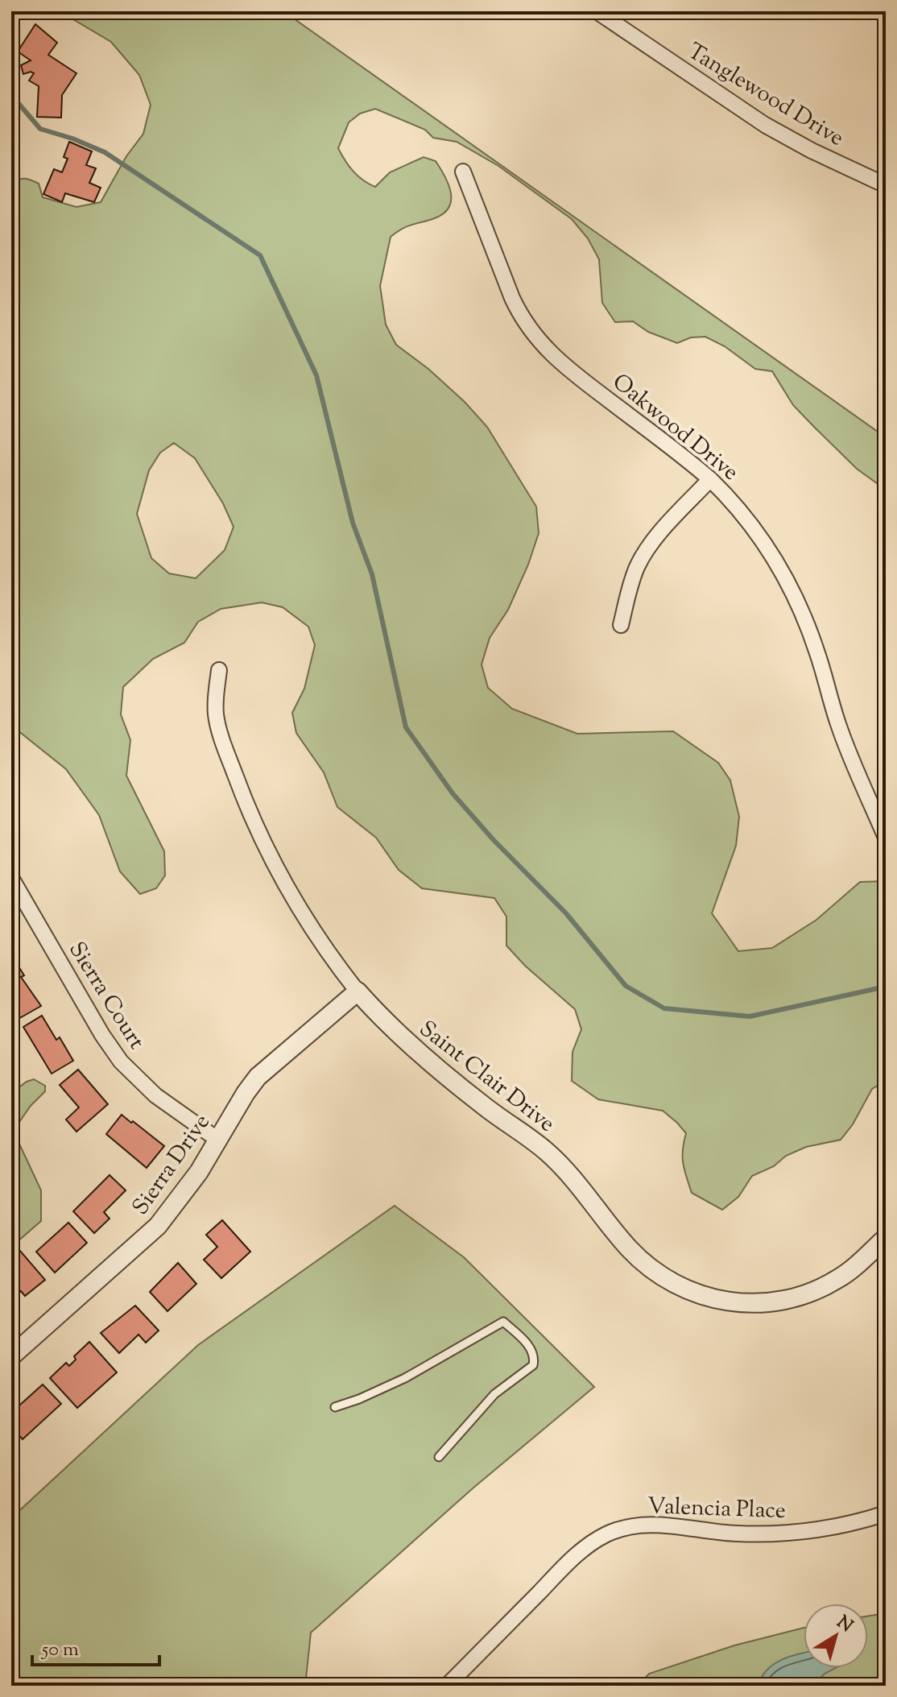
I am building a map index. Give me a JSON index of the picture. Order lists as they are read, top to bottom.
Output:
{
  "streets": {
    "street": [
      "Tanglewood Drive",
      "Oakwood Drive",
      "Sierra Court",
      "Saint Clair Drive",
      "Sierra Drive",
      "Valencia Place"
    ]
  },
  "crossings": [
    ["Sierra Court", "Sierra Drive"],
    ["Saint Clair Drive", "Sierra Drive"]
  ],
  "scale_bar": "50 m",
  "north": "top right"
}
